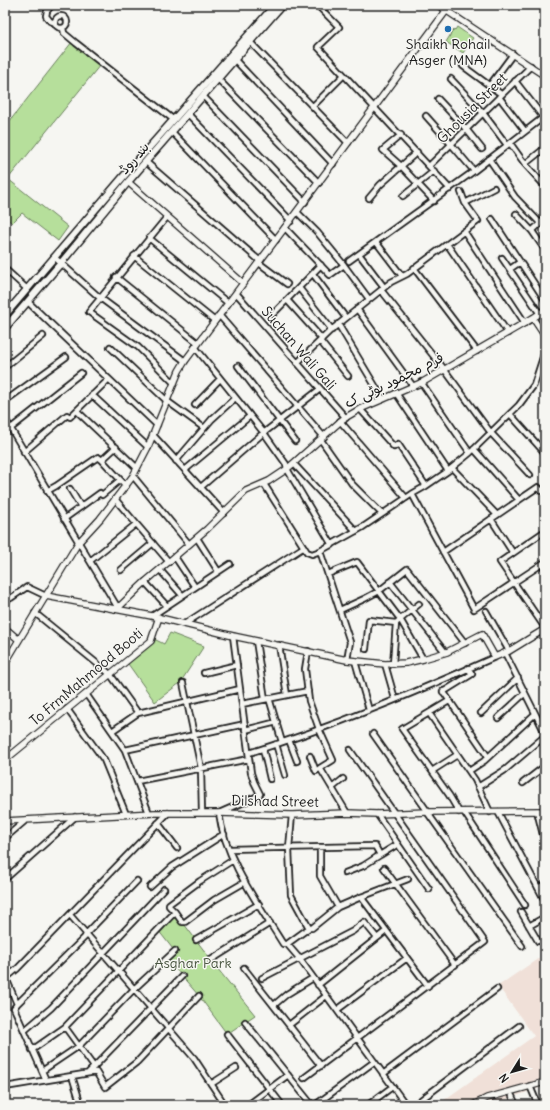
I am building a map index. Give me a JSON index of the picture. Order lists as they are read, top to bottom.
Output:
{
  "streets": {
    "main road": ["بند روڈ"],
    "street": [
      "Ghousia Street",
      "Suchan Wali Gali",
      "فرم محمود بوٹی ک",
      "To FrmMahmood Booti",
      "Dilshad Street"
    ]
  },
  "crossings": [
    ["Suchan Wali Gali", "فرم محمود بوٹی ک"],
    ["فرم محمود بوٹی ک", "To FrmMahmood Booti"]
  ],
  "parks": ["Asghar Park"],
  "places": ["Shaikh Rohail Asger (MNA)"],
  "north": "bottom left"
}
